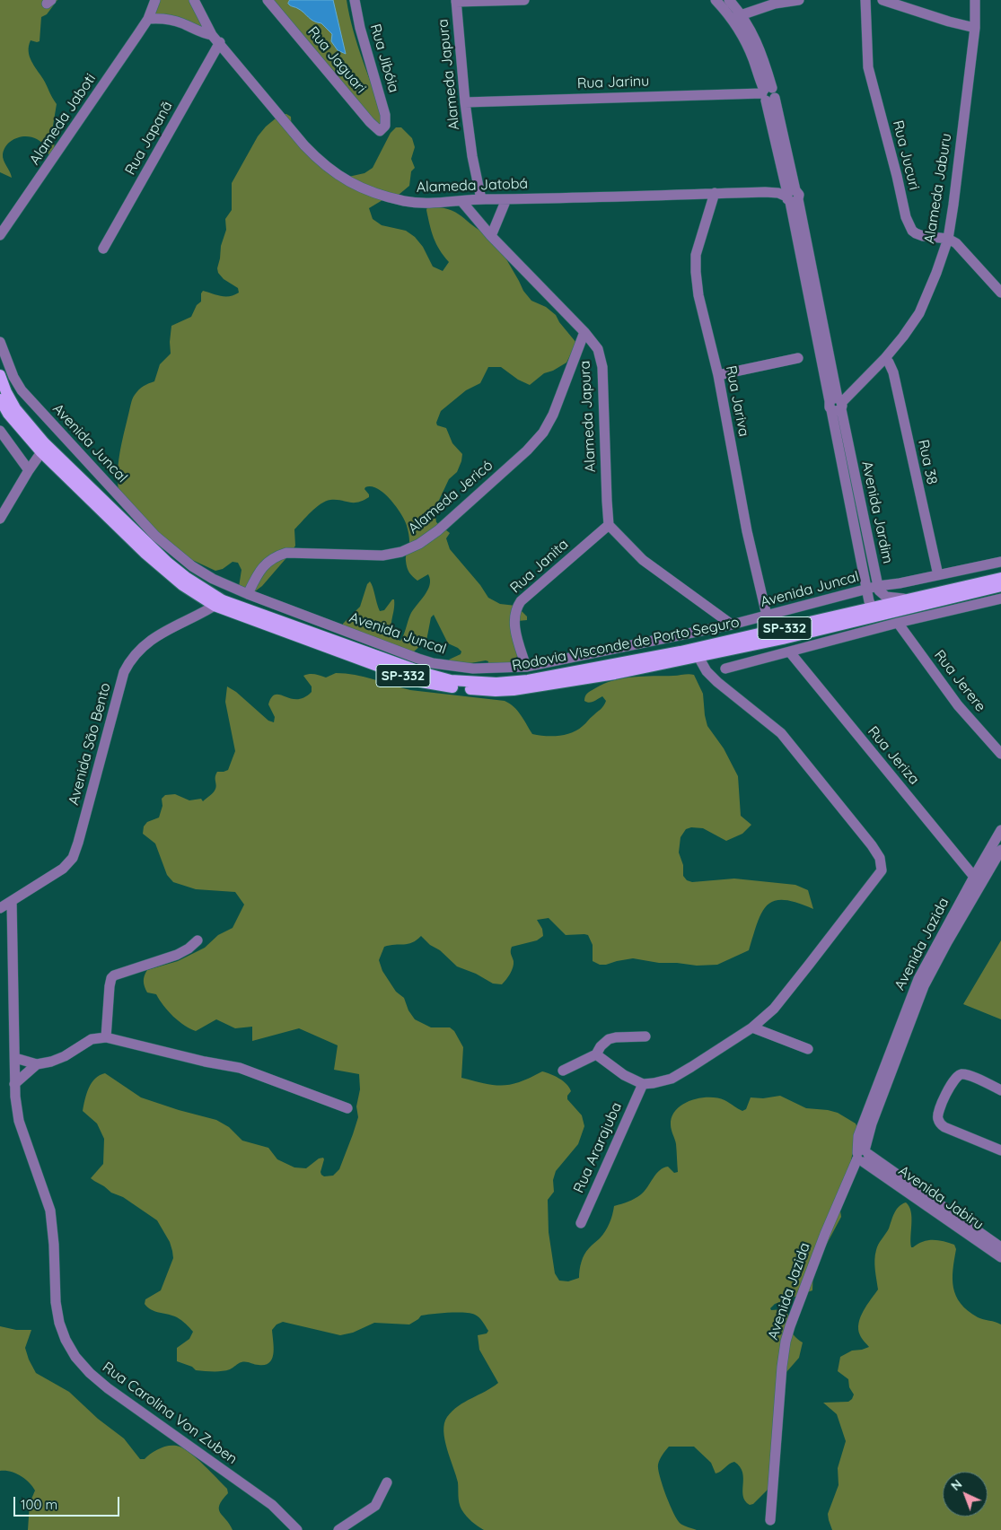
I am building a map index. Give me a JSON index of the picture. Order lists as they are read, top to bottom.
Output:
{
  "streets": {
    "main road": ["SP-332", "Rodovia Visconde de Porto Seguro"],
    "street": [
      "Rua Jibóia",
      "Rua Jaguari",
      "Alameda Japura",
      "Rua Jarinu",
      "Alameda Jaboti",
      "Rua Japanã",
      "Rua Jucuri",
      "Alameda Jatobá",
      "Alameda Jaburu",
      "Rua Jariva",
      "Avenida Juncal",
      "Rua 38",
      "Alameda Jericó",
      "Avenida Jardim",
      "Rua Janita",
      "Rua Jerere",
      "Avenida São Bento",
      "Rua Jeriza",
      "Avenida Jazida",
      "Rua Ararajuba",
      "Avenida Jabiru",
      "Rua Carolina Von Zuben"
    ]
  },
  "crossings": [
    ["Rua Jibóia", "Rua Jaguari"],
    ["Alameda Japura", "Rua Jarinu"],
    ["Alameda Japura", "Alameda Jatobá"],
    ["Alameda Japura", "Alameda Jericó"],
    ["Alameda Japura", "Rua Janita"],
    ["Rua Jarinu", "Avenida Jardim"],
    ["Rua Japanã", "Alameda Jatobá"],
    ["Rua Jucuri", "Alameda Jaburu"],
    ["Alameda Jatobá", "Rua Jariva"],
    ["Alameda Jatobá", "Avenida Jardim"],
    ["Alameda Jaburu", "Rua 38"],
    ["Alameda Jaburu", "Avenida Jardim"],
    ["Rua Jariva", "Avenida Juncal"],
    ["Avenida Juncal", "Rua 38"],
    ["Avenida Juncal", "Alameda Jericó"],
    ["Avenida Juncal", "Avenida Jardim"],
    ["Avenida Juncal", "Rua Janita"],
    ["Avenida Jardim", "SP-332"],
    ["Avenida Jardim", "Rodovia Visconde de Porto Seguro"],
    ["SP-332", "Rodovia Visconde de Porto Seguro"],
    ["SP-332", "Rua Jerere"],
    ["Rodovia Visconde de Porto Seguro", "Rua Jerere"],
    ["Rodovia Visconde de Porto Seguro", "Avenida São Bento"],
    ["Avenida São Bento", "Rua Carolina Von Zuben"],
    ["Rua Jeriza", "Avenida Jazida"],
    ["Avenida Jazida", "Avenida Jabiru"]
  ],
  "scale_bar": "100 m",
  "north": "top left"
}
